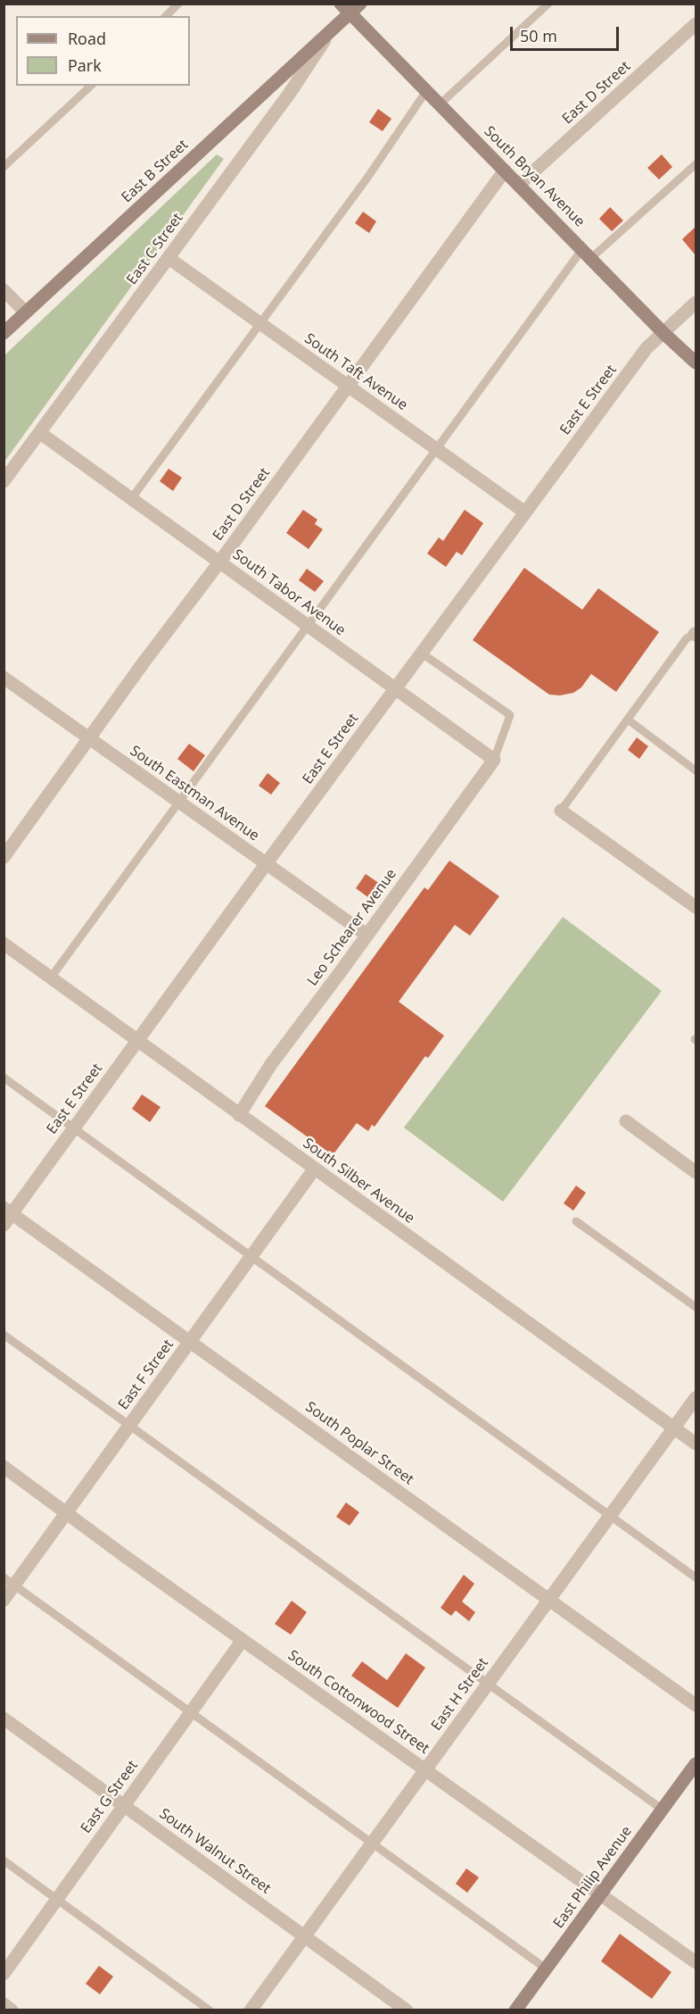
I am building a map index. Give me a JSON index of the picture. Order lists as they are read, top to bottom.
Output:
{
  "streets": {
    "main road": ["East B Street", "South Bryan Avenue", "East Philip Avenue"],
    "street": [
      "East D Street",
      "East C Street",
      "South Taft Avenue",
      "East E Street",
      "South Tabor Avenue",
      "South Eastman Avenue",
      "Leo Schearer Avenue",
      "South Silber Avenue",
      "East F Street",
      "South Poplar Street",
      "East H Street",
      "South Cottonwood Street",
      "East G Street",
      "South Walnut Street"
    ]
  },
  "crossings": [
    ["East D Street", "South Bryan Avenue"],
    ["East D Street", "South Taft Avenue"],
    ["East D Street", "South Tabor Avenue"],
    ["East D Street", "South Eastman Avenue"],
    ["East B Street", "South Bryan Avenue"],
    ["East B Street", "East C Street"],
    ["South Bryan Avenue", "East E Street"],
    ["East C Street", "South Taft Avenue"],
    ["East C Street", "South Tabor Avenue"],
    ["South Taft Avenue", "East E Street"],
    ["East E Street", "South Tabor Avenue"],
    ["East E Street", "South Eastman Avenue"],
    ["East E Street", "South Silber Avenue"],
    ["East E Street", "South Poplar Street"],
    ["South Tabor Avenue", "Leo Schearer Avenue"],
    ["South Eastman Avenue", "Leo Schearer Avenue"],
    ["Leo Schearer Avenue", "South Silber Avenue"],
    ["South Silber Avenue", "East F Street"],
    ["South Silber Avenue", "East H Street"],
    ["East F Street", "South Poplar Street"],
    ["East F Street", "South Cottonwood Street"],
    ["South Poplar Street", "East H Street"],
    ["East H Street", "South Cottonwood Street"],
    ["East H Street", "South Walnut Street"],
    ["South Cottonwood Street", "East G Street"],
    ["South Cottonwood Street", "East Philip Avenue"],
    ["East G Street", "South Walnut Street"]
  ],
  "legend": ["Road", "Park"],
  "scale_bar": "50 m"
}
